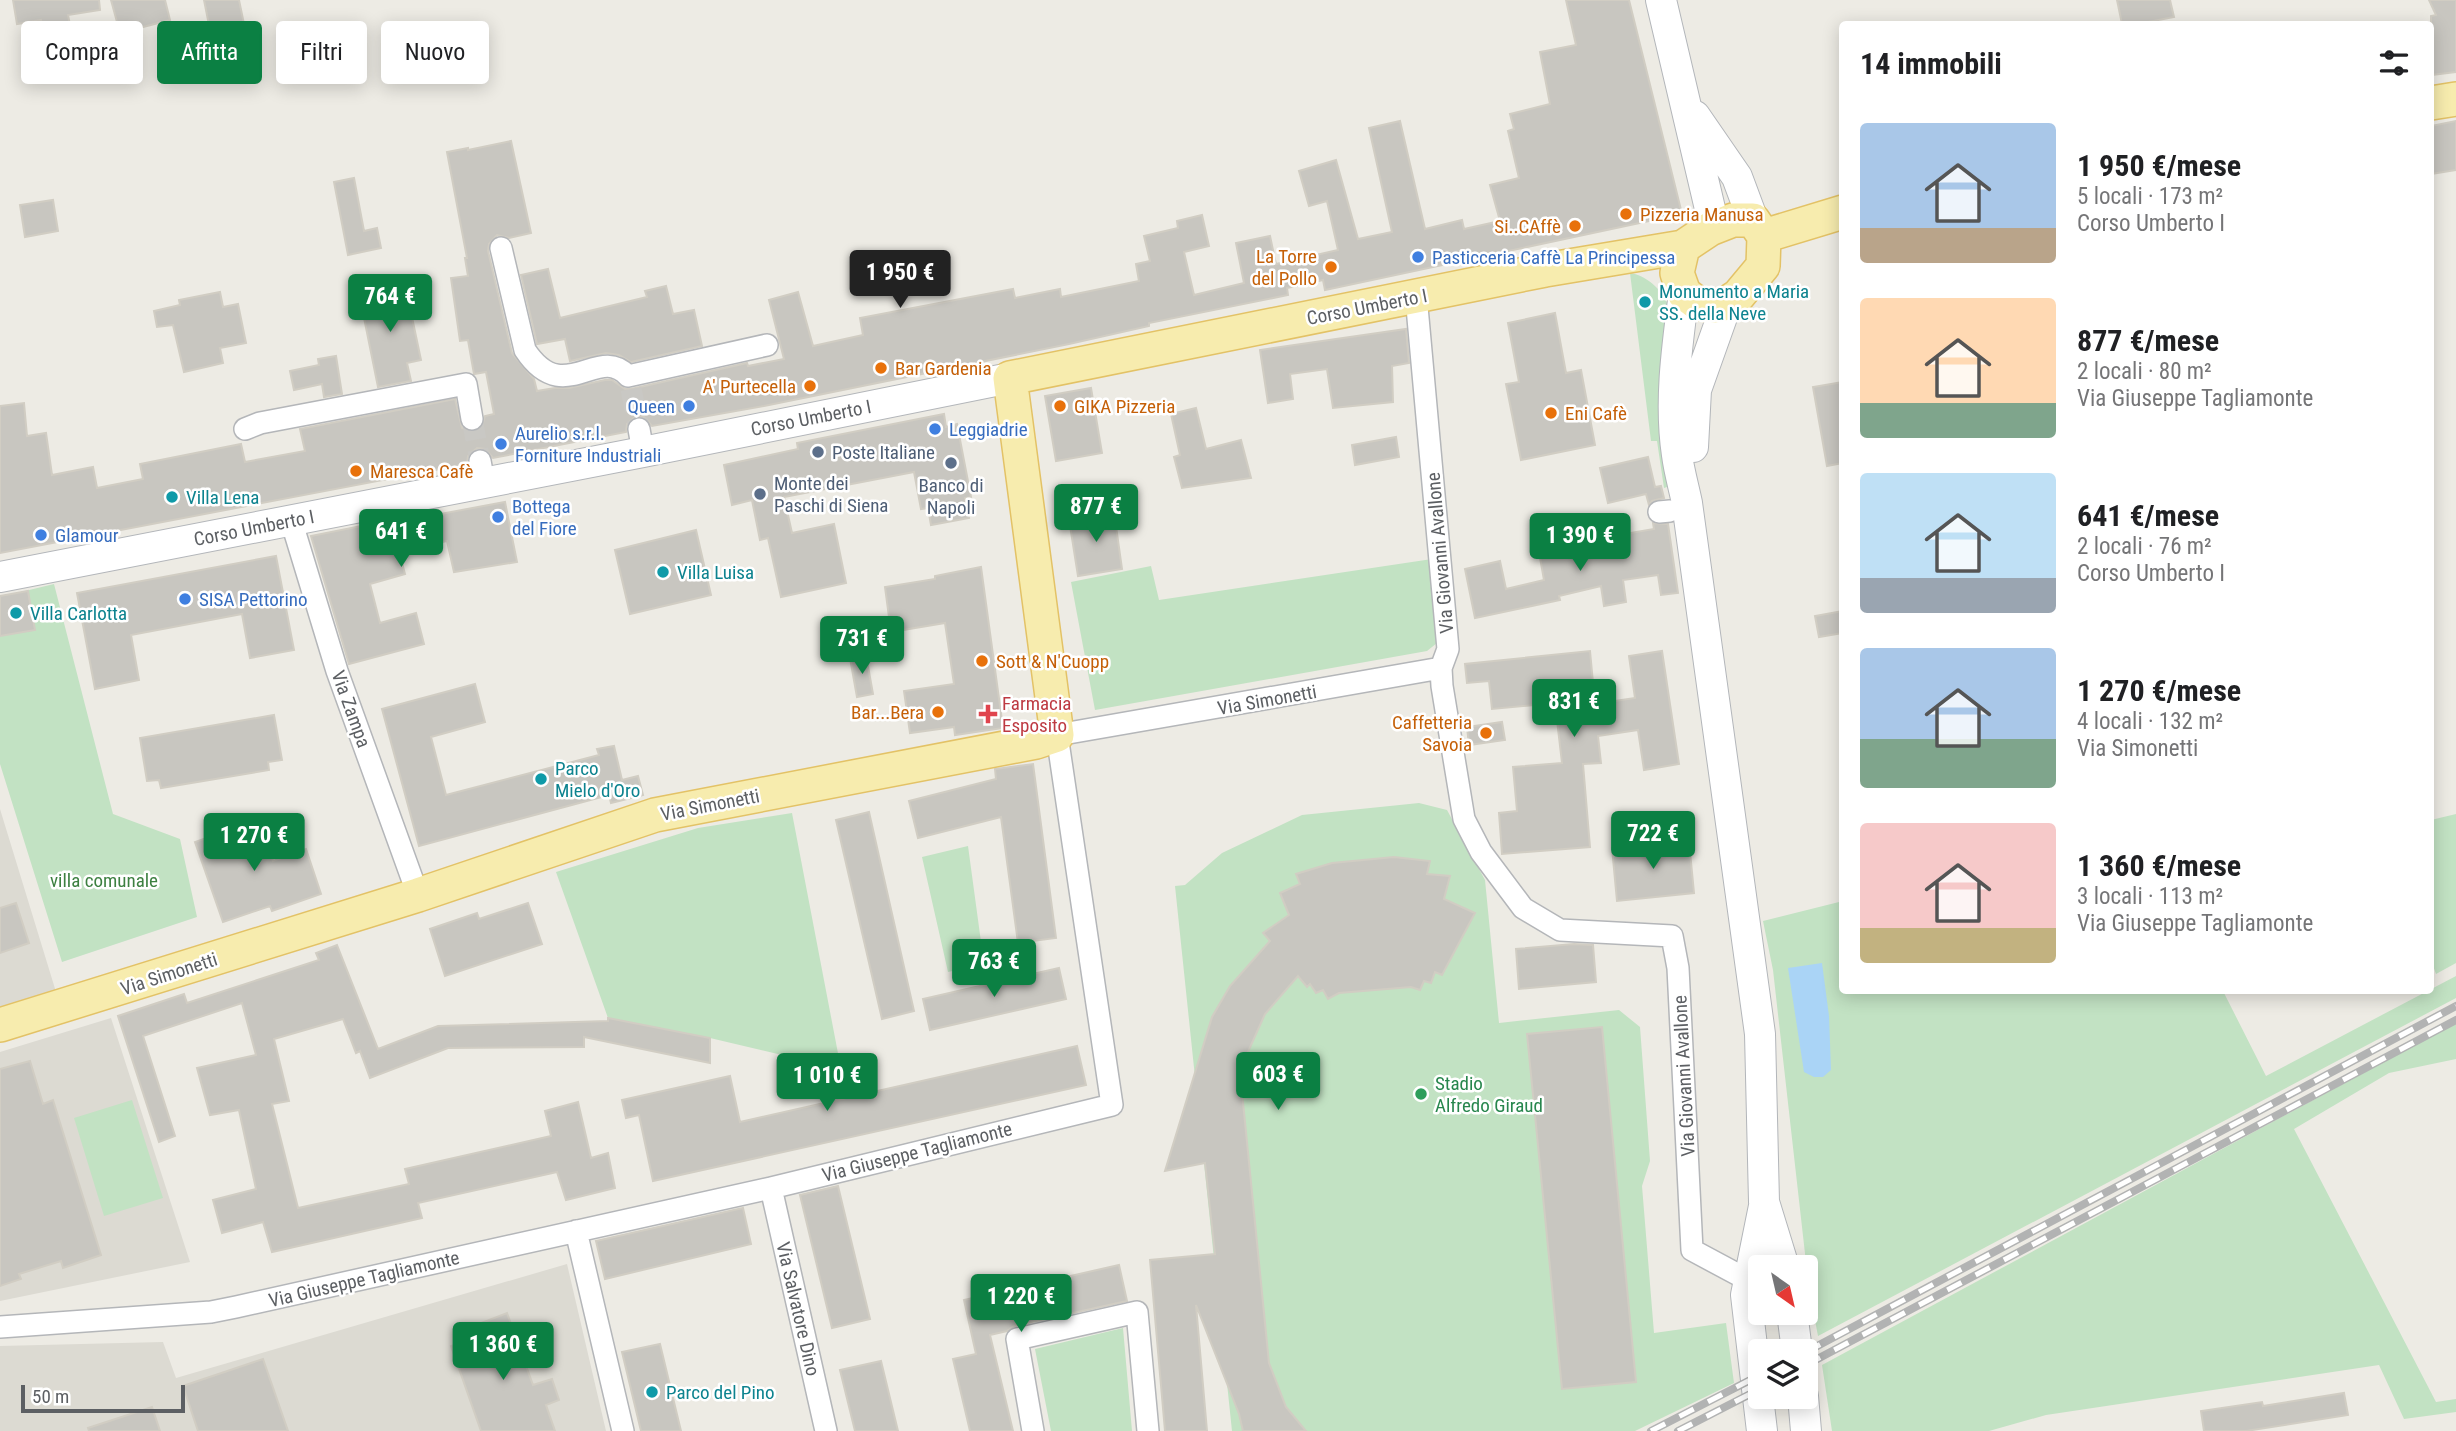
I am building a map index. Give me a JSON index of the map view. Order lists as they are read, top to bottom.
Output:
{
  "streets": {
    "main road": ["Corso Umberto I", "Via Simonetti", "Via Giuseppe Tagliamonte"],
    "street": ["Via Giovanni Avallone", "Via Zampa", "Via Salvatore Dino"]
  },
  "crossings": [
    ["Corso Umberto I", "Via Giovanni Avallone"],
    ["Corso Umberto I", "Via Zampa"],
    ["Corso Umberto I", "Via Giuseppe Tagliamonte"],
    ["Via Giovanni Avallone", "Via Simonetti"],
    ["Via Simonetti", "Via Zampa"],
    ["Via Simonetti", "Via Giuseppe Tagliamonte"],
    ["Via Giuseppe Tagliamonte", "Via Salvatore Dino"]
  ],
  "parks": ["villa comunale"],
  "places": {
    "other": [
      "Pizzeria Manusa",
      "Si..CAffè",
      "Pasticceria Caffè La Principessa",
      "La Torre del Pollo",
      "Monumento a Maria SS. della Neve",
      "Bar Gardenia",
      "A' Purtecella",
      "Queen",
      "GIKA Pizzeria",
      "Eni Cafè",
      "Leggiadrie",
      "Aurelio s.r.l. Forniture Industriali",
      "Poste Italiane",
      "Banco di Napoli",
      "Maresca Cafè",
      "Monte dei Paschi di Siena",
      "Villa Lena",
      "Bottega del Fiore",
      "Glamour",
      "Villa Luisa",
      "SISA Pettorino",
      "Villa Carlotta",
      "Sott & N'Cuopp",
      "Bar...Bera",
      "Caffetteria Savoia",
      "Parco Mielo d'Oro",
      "Stadio Alfredo Giraud",
      "Parco del Pino"
    ],
    "health": ["Farmacia Esposito"]
  },
  "scale_bar": "50 m",
  "north": "bottom right",
  "page": {
    "chip": [
      "Compra",
      "Affitta",
      "Filtri",
      "Nuovo"
    ],
    "heading": "14 immobili",
    "list": [
      {
        "name": "1 950 €/mese",
        "note": "5 locali · 173 m² · Corso Umberto I"
      },
      {
        "name": "877 €/mese",
        "note": "2 locali · 80 m² · Via Giuseppe Tagliamonte"
      },
      {
        "name": "641 €/mese",
        "note": "2 locali · 76 m² · Corso Umberto I"
      },
      {
        "name": "1 270 €/mese",
        "note": "4 locali · 132 m² · Via Simonetti"
      },
      {
        "name": "1 360 €/mese",
        "note": "3 locali · 113 m² · Via Giuseppe Tagliamonte"
      }
    ],
    "price": [
      "1 950 €",
      "764 €",
      "877 €",
      "641 €",
      "1 390 €",
      "731 €",
      "831 €",
      "722 €",
      "1 270 €",
      "763 €",
      "603 €",
      "1 010 €",
      "1 220 €",
      "1 360 €"
    ],
    "scale": "50 m"
  }
}
